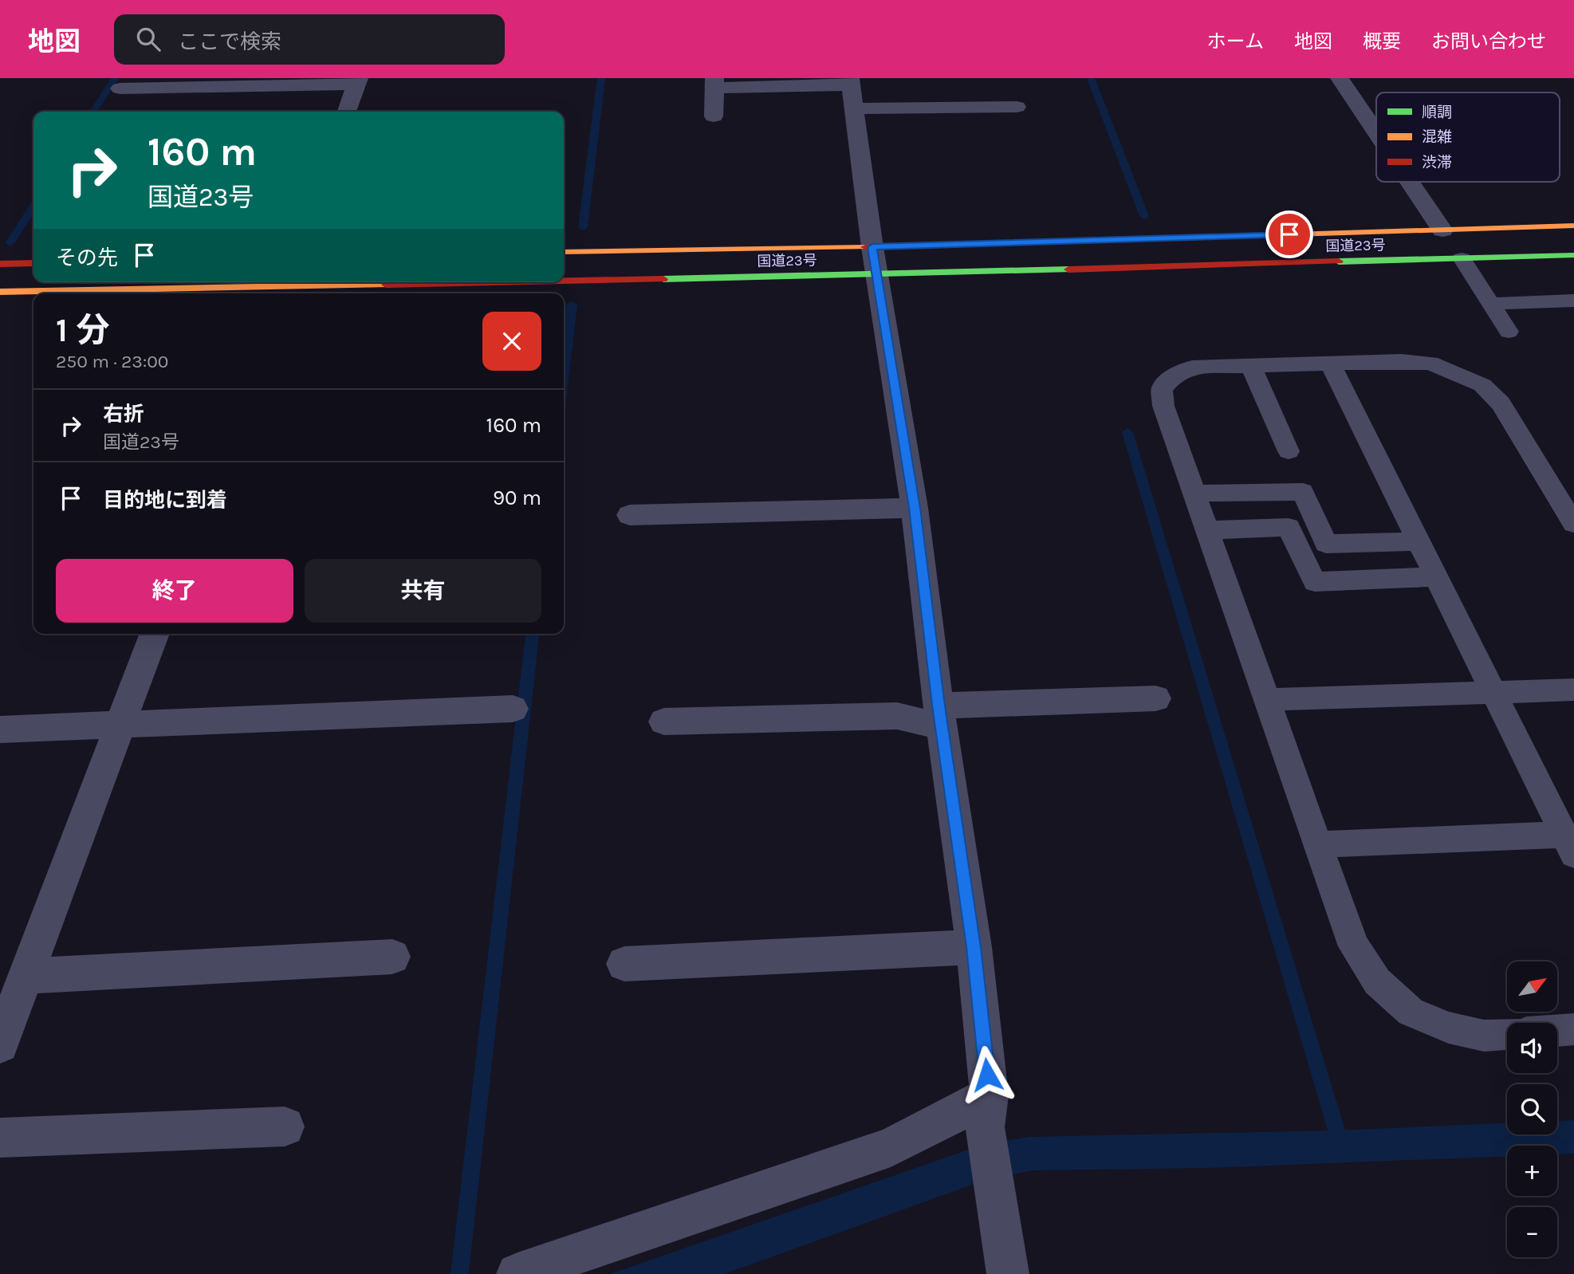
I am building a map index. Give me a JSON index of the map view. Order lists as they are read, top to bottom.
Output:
{
  "streets": {
    "highway": ["国道23号"]
  },
  "legend": ["順調", "混雑", "渋滞"],
  "north": "top right",
  "page": {
    "header": "地図",
    "search": "ここで検索",
    "nav": [
      "ホーム",
      "地図",
      "概要",
      "お問い合わせ"
    ],
    "turn": ["160 m", "国道23号"],
    "then": "その先",
    "heading": ["1 分", "250 m · 23:00"],
    "list": [
      {
        "name": "右折",
        "note": "国道23号",
        "value": "160 m"
      },
      {
        "name": "目的地に到着",
        "value": "90 m"
      }
    ],
    "buttons": ["終了", "共有"],
    "map_buttons": ["+", "−"]
  }
}
